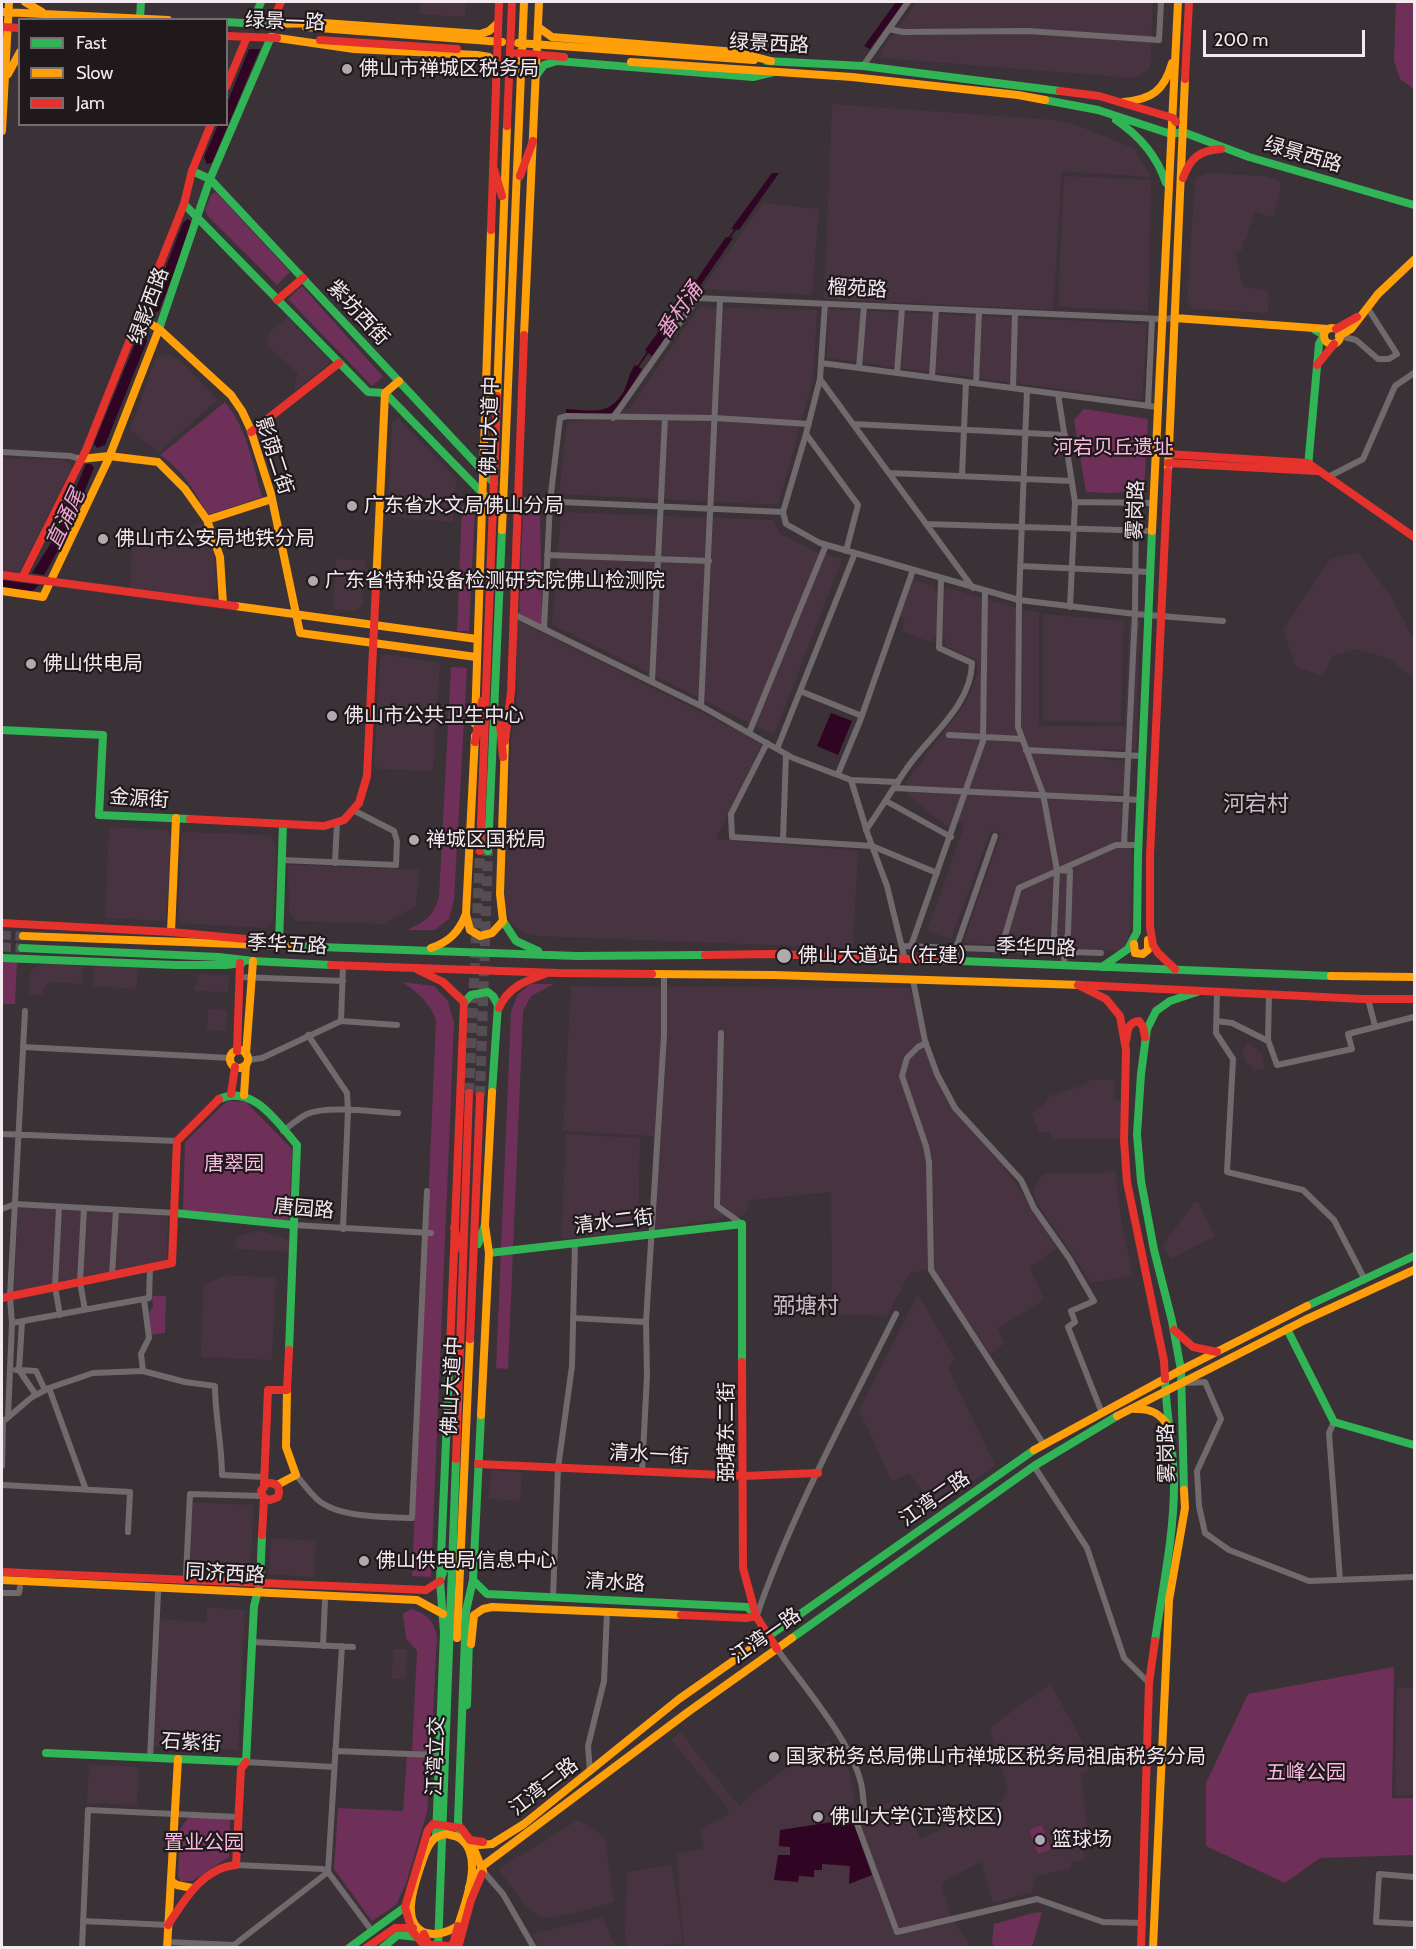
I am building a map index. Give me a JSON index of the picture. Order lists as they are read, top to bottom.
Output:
{
  "streets": {
    "main road": [
      "绿景一路",
      "绿景西路",
      "绿影西路",
      "紫坊西街",
      "佛山大道中",
      "影荫二街",
      "雾岗路",
      "金源街",
      "季华五路",
      "季华四路",
      "唐园路",
      "清水二街",
      "弼塘东二街",
      "清水一街",
      "江湾二路",
      "同济西路",
      "清水路",
      "江湾一路",
      "石紫街",
      "江湾立交"
    ],
    "street": ["榴苑路"]
  },
  "crossings": [
    ["绿景一路", "绿景西路"],
    ["绿景一路", "绿影西路"],
    ["绿景西路", "雾岗路"],
    ["榴苑路", "雾岗路"],
    ["绿影西路", "紫坊西街"],
    ["绿影西路", "影荫二街"],
    ["紫坊西街", "佛山大道中"],
    ["佛山大道中", "江湾立交"],
    ["雾岗路", "季华四路"],
    ["雾岗路", "江湾二路"],
    ["季华五路", "季华四路"],
    ["清水二街", "弼塘东二街"],
    ["弼塘东二街", "清水一街"],
    ["弼塘东二街", "江湾二路"],
    ["弼塘东二街", "清水路"],
    ["弼塘东二街", "江湾一路"],
    ["江湾二路", "江湾一路"]
  ],
  "districts": ["河宕村", "弼塘村"],
  "water": ["番村涌", "直涌尾"],
  "parks": [
    "河宕贝丘遗址",
    "唐翠园",
    "五峰公园",
    "置业公园"
  ],
  "places": [
    "佛山市禅城区税务局",
    "广东省水文局佛山分局",
    "佛山市公安局地铁分局",
    "广东省特种设备检测研究院佛山检测院",
    "佛山供电局",
    "佛山市公共卫生中心",
    "禅城区国税局",
    "佛山大道站（在建）",
    "佛山供电局信息中心",
    "国家税务总局佛山市禅城区税务局祖庙税务分局",
    "佛山大学(江湾校区)",
    "篮球场"
  ],
  "legend": ["Fast", "Slow", "Jam"],
  "scale_bar": "200 m"
}
